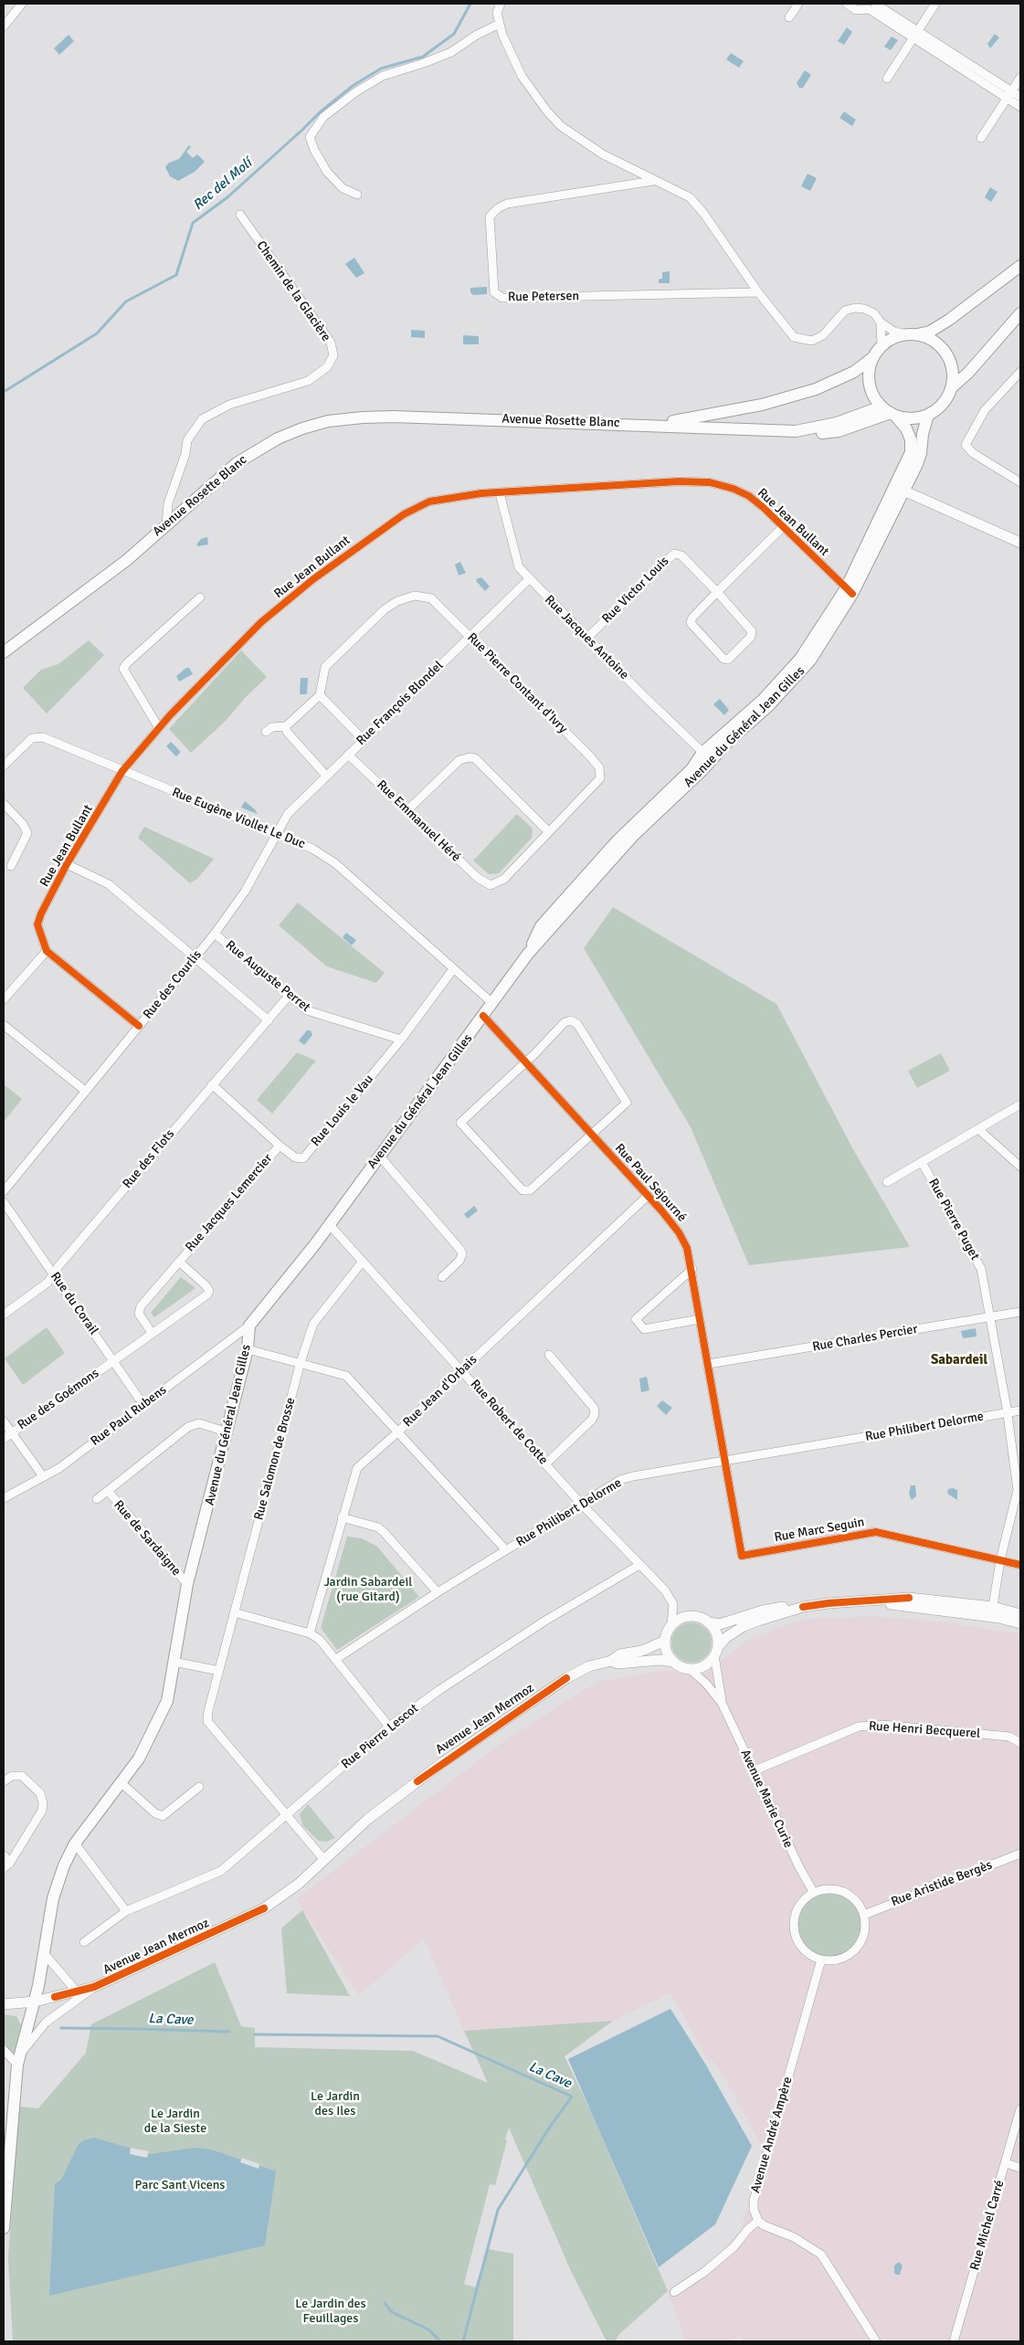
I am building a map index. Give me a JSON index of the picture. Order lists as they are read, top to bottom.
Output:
{
  "streets": {
    "main road": ["Avenue Rosette Blanc", "Avenue du Général Jean Gilles"],
    "street": [
      "Chemin de la Glacière",
      "Rue Petersen",
      "Rue Jean Bullant",
      "Rue Victor Louis",
      "Rue Jacques Antoine",
      "Rue Pierre Contant d'Ivry",
      "Rue François Blondel",
      "Rue Eugène Viollet Le Duc",
      "Rue Emmanuel Héré",
      "Rue Auguste Perret",
      "Rue des Courlis",
      "Rue Louis le Vau",
      "Rue des Flots",
      "Rue Paul Sejourné",
      "Rue Jacques Lemercier",
      "Rue Pierre Puget",
      "Rue du Corail",
      "Rue Charles Percier",
      "Rue Jean d'Orbais",
      "Rue des Goémons",
      "Rue Paul Rubens",
      "Rue Robert de Cotte",
      "Rue Philibert Delorme",
      "Rue Salomon de Brosse",
      "Rue Marc Seguin",
      "Rue de Sardaigne",
      "Avenue Jean Mermoz",
      "Rue Henri Becquerel",
      "Rue Pierre Lescot",
      "Avenue Marie Curie",
      "Rue Aristide Bergès",
      "Avenue André Ampère",
      "Rue Michel Carré"
    ]
  },
  "crossings": [
    ["Chemin de la Glacière", "Avenue Rosette Blanc"],
    ["Avenue Rosette Blanc", "Avenue du Général Jean Gilles"],
    ["Rue Jean Bullant", "Rue Jacques Antoine"],
    ["Rue Jean Bullant", "Avenue du Général Jean Gilles"],
    ["Rue Jean Bullant", "Rue Eugène Viollet Le Duc"],
    ["Rue Victor Louis", "Rue Jacques Antoine"],
    ["Rue Jacques Antoine", "Rue François Blondel"],
    ["Rue Jacques Antoine", "Avenue du Général Jean Gilles"],
    ["Rue Pierre Contant d'Ivry", "Rue François Blondel"],
    ["Rue Pierre Contant d'Ivry", "Rue Emmanuel Héré"],
    ["Rue François Blondel", "Rue Eugène Viollet Le Duc"],
    ["Rue François Blondel", "Rue Emmanuel Héré"],
    ["Rue François Blondel", "Rue des Courlis"],
    ["Avenue du Général Jean Gilles", "Rue Eugène Viollet Le Duc"],
    ["Avenue du Général Jean Gilles", "Rue Paul Sejourné"],
    ["Avenue du Général Jean Gilles", "Rue Paul Rubens"],
    ["Avenue du Général Jean Gilles", "Rue Robert de Cotte"],
    ["Avenue du Général Jean Gilles", "Rue de Sardaigne"],
    ["Avenue du Général Jean Gilles", "Avenue Jean Mermoz"],
    ["Rue Eugène Viollet Le Duc", "Rue des Courlis"],
    ["Rue Eugène Viollet Le Duc", "Rue Louis le Vau"],
    ["Rue Auguste Perret", "Rue des Courlis"],
    ["Rue Auguste Perret", "Rue Louis le Vau"],
    ["Rue Auguste Perret", "Rue des Flots"],
    ["Rue Louis le Vau", "Rue des Flots"],
    ["Rue Louis le Vau", "Rue Jacques Lemercier"],
    ["Rue des Flots", "Rue du Corail"],
    ["Rue Paul Sejourné", "Rue Charles Percier"],
    ["Rue Paul Sejourné", "Rue Jean d'Orbais"],
    ["Rue Paul Sejourné", "Rue Philibert Delorme"],
    ["Rue Paul Sejourné", "Rue Marc Seguin"],
    ["Rue Jacques Lemercier", "Rue des Goémons"],
    ["Rue Pierre Puget", "Rue Charles Percier"],
    ["Rue Pierre Puget", "Rue Philibert Delorme"],
    ["Rue Pierre Puget", "Rue Marc Seguin"],
    ["Rue du Corail", "Rue des Goémons"],
    ["Rue du Corail", "Rue Paul Rubens"],
    ["Rue Jean d'Orbais", "Rue Robert de Cotte"],
    ["Rue Robert de Cotte", "Rue Philibert Delorme"],
    ["Rue Robert de Cotte", "Rue Salomon de Brosse"],
    ["Rue Robert de Cotte", "Avenue Jean Mermoz"],
    ["Rue Robert de Cotte", "Rue Pierre Lescot"],
    ["Rue Robert de Cotte", "Avenue Marie Curie"],
    ["Rue Philibert Delorme", "Rue Marc Seguin"],
    ["Rue Salomon de Brosse", "Avenue Jean Mermoz"],
    ["Rue Salomon de Brosse", "Rue Pierre Lescot"],
    ["Avenue Jean Mermoz", "Avenue Marie Curie"],
    ["Rue Henri Becquerel", "Avenue Marie Curie"],
    ["Avenue Marie Curie", "Rue Aristide Bergès"],
    ["Avenue Marie Curie", "Avenue André Ampère"],
    ["Rue Aristide Bergès", "Avenue André Ampère"]
  ],
  "districts": ["Sabardeil"],
  "water": ["Rec del Molí", "La Cave"],
  "parks": [
    "Jardin Sabardeil (rue Gitard)",
    "Le Jardin des Iles",
    "Le Jardin de la Sieste",
    "Parc Sant Vicens",
    "Le Jardin des Feuillages"
  ]
}
